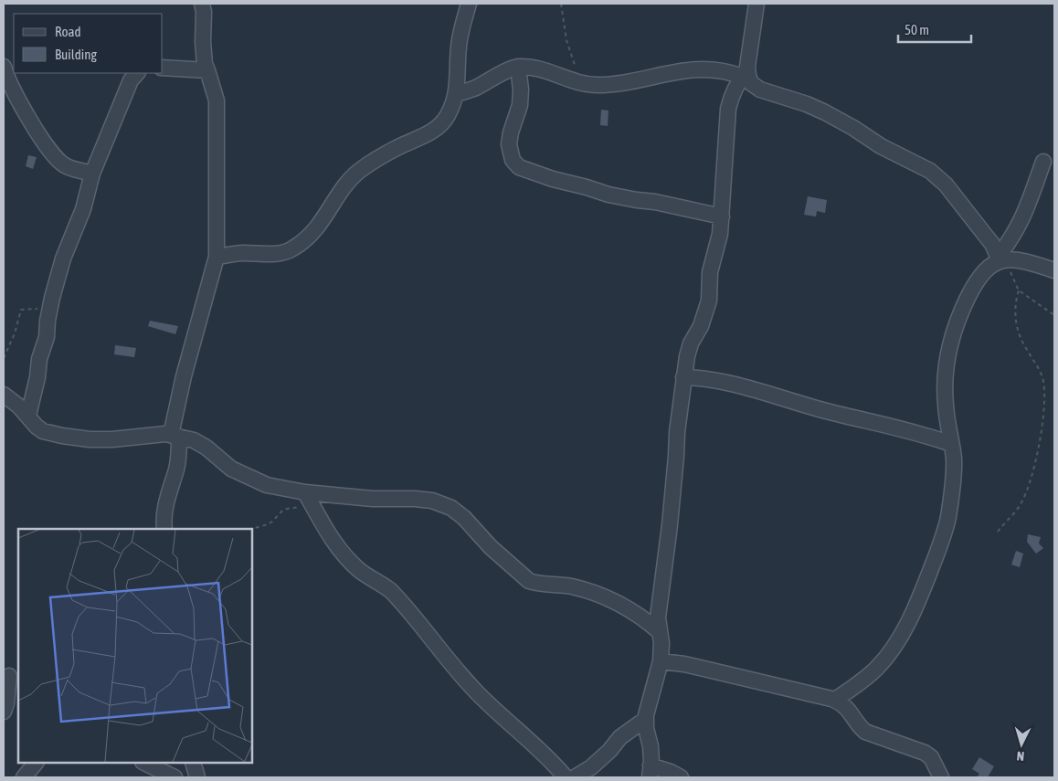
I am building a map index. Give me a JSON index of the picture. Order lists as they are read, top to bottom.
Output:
{
  "legend": ["Road", "Building"],
  "scale_bar": "50 m",
  "north": "bottom"
}
